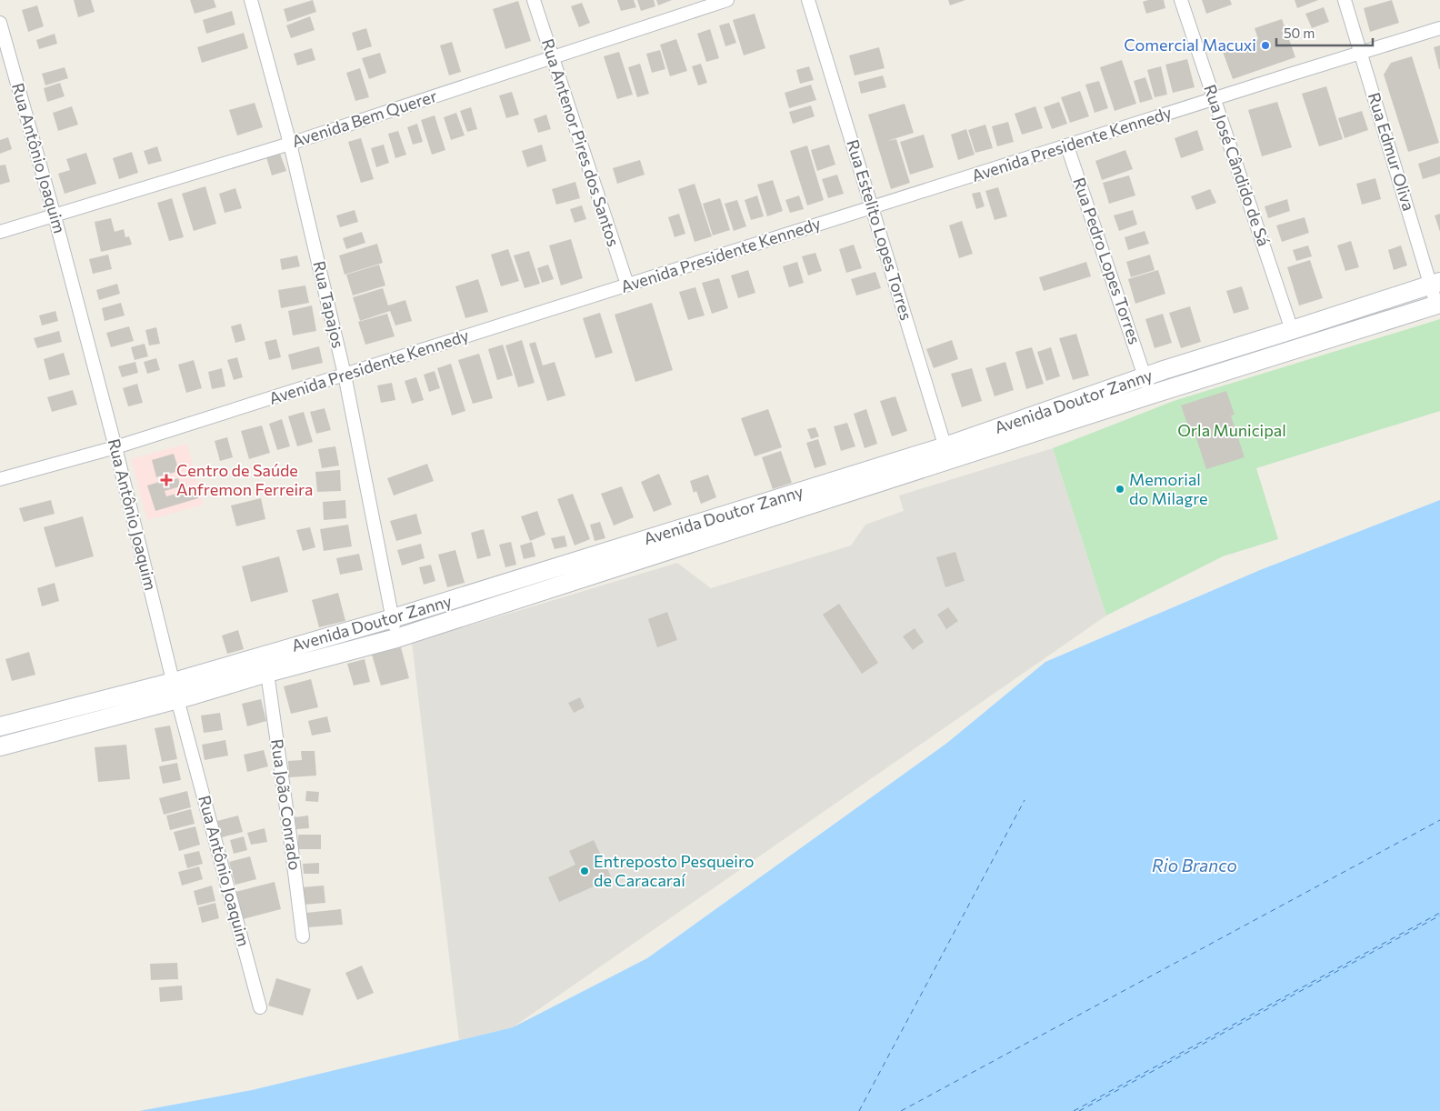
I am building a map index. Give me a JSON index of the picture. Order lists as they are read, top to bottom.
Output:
{
  "streets": {
    "street": [
      "Avenida Bem Querer",
      "Rua Antenor Pires dos Santos",
      "Avenida Presidente Kennedy",
      "Rua Edmur Oliva",
      "Rua Antônio Joaquim",
      "Rua José Cândido de Sá",
      "Rua Estelito Lopes Torres",
      "Rua Pedro Lopes Torres",
      "Rua Tapajos",
      "Avenida Doutor Zanny",
      "Rua João Conrado"
    ]
  },
  "crossings": [
    ["Avenida Bem Querer", "Rua Antenor Pires dos Santos"],
    ["Avenida Bem Querer", "Rua Antônio Joaquim"],
    ["Avenida Bem Querer", "Rua Tapajos"],
    ["Rua Antenor Pires dos Santos", "Avenida Presidente Kennedy"],
    ["Avenida Presidente Kennedy", "Rua Edmur Oliva"],
    ["Avenida Presidente Kennedy", "Rua Antônio Joaquim"],
    ["Avenida Presidente Kennedy", "Rua José Cândido de Sá"],
    ["Avenida Presidente Kennedy", "Rua Estelito Lopes Torres"],
    ["Avenida Presidente Kennedy", "Rua Pedro Lopes Torres"],
    ["Avenida Presidente Kennedy", "Rua Tapajos"],
    ["Rua Edmur Oliva", "Avenida Doutor Zanny"],
    ["Rua Antônio Joaquim", "Avenida Doutor Zanny"],
    ["Rua José Cândido de Sá", "Avenida Doutor Zanny"],
    ["Rua Estelito Lopes Torres", "Avenida Doutor Zanny"],
    ["Rua Pedro Lopes Torres", "Avenida Doutor Zanny"],
    ["Rua Tapajos", "Avenida Doutor Zanny"],
    ["Avenida Doutor Zanny", "Rua João Conrado"]
  ],
  "water": ["Rio Branco"],
  "parks": ["Orla Municipal"],
  "places": {
    "other": ["Comercial Macuxi", "Memorial do Milagre", "Entreposto Pesqueiro de Caracaraí"],
    "health": ["Centro de Saúde Anfremon Ferreira"]
  },
  "scale_bar": "50 m"
}
